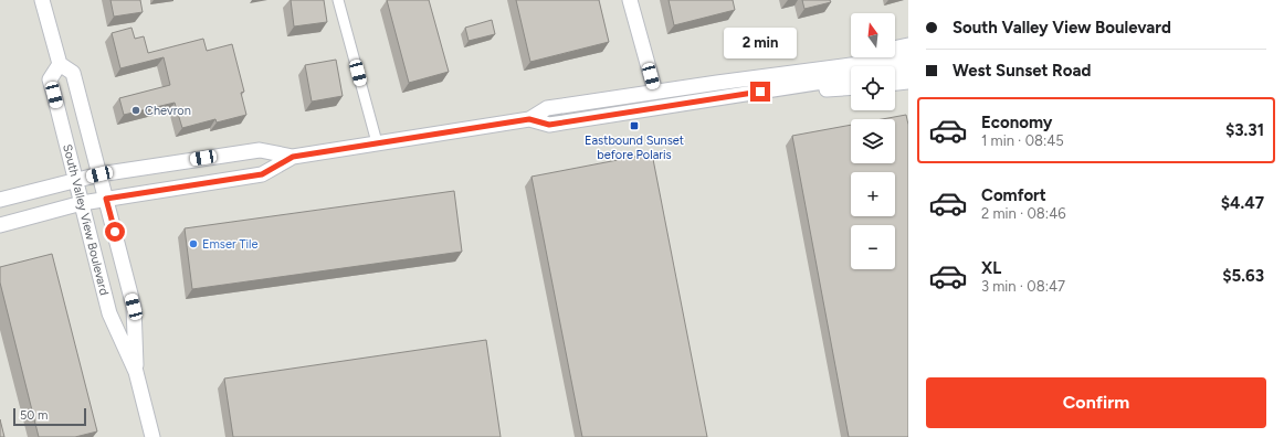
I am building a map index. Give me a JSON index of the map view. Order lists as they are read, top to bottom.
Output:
{
  "streets": {
    "main road": ["South Valley View Boulevard"]
  },
  "places": {
    "other": ["Chevron", "Emser Tile"],
    "transit": ["Eastbound Sunset before Polaris"]
  },
  "scale_bar": "50 m",
  "north": "top",
  "page": {
    "banner": ["South Valley View Boulevard", "West Sunset Road"],
    "map_buttons": ["+", "−"],
    "bubble": "2 min",
    "list": [
      {
        "name": "Economy",
        "note": "1 min · 08:45",
        "value": "$3.31"
      },
      {
        "name": "Comfort",
        "note": "2 min · 08:46",
        "value": "$4.47"
      },
      {
        "name": "XL",
        "note": "3 min · 08:47",
        "value": "$5.63"
      }
    ],
    "buttons": "Confirm",
    "scale": "50 m"
  }
}
